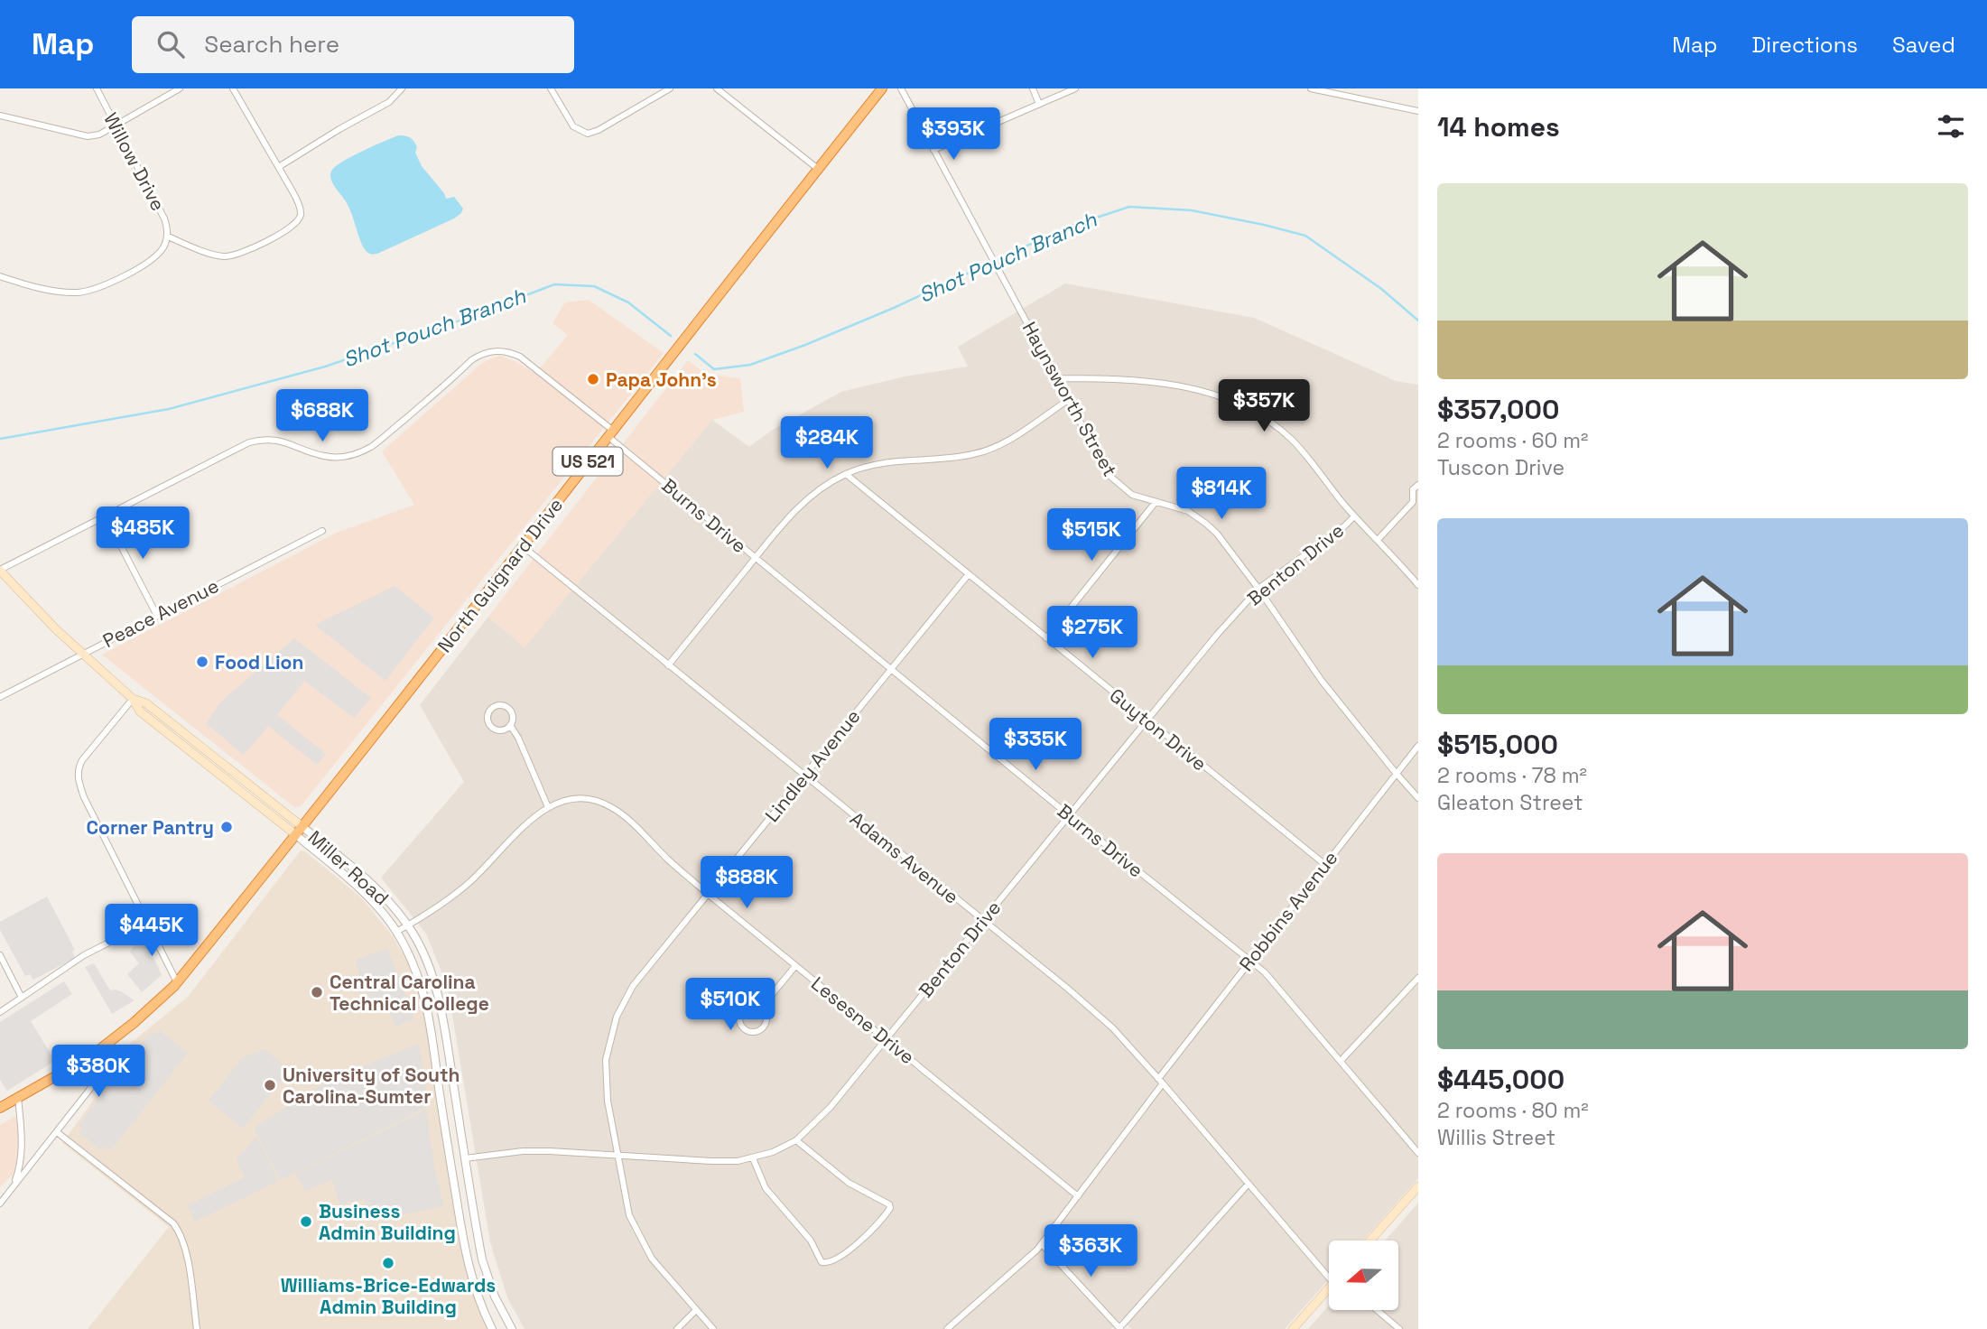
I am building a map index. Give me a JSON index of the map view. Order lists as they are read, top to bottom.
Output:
{
  "streets": {
    "highway": ["US 521", "North Guignard Drive"],
    "main road": ["Miller Road"],
    "street": [
      "Willow Drive",
      "Haynsworth Street",
      "Burns Drive",
      "Benton Drive",
      "Peace Avenue",
      "Guyton Drive",
      "Lindley Avenue",
      "Adams Avenue",
      "Robbins Avenue",
      "Lesesne Drive"
    ]
  },
  "crossings": [
    ["Haynsworth Street", "Benton Drive"],
    ["Haynsworth Street", "Robbins Avenue"],
    ["US 521", "North Guignard Drive"],
    ["Burns Drive", "Benton Drive"],
    ["Burns Drive", "North Guignard Drive"],
    ["Burns Drive", "Lindley Avenue"],
    ["Burns Drive", "Miller Road"],
    ["Burns Drive", "Robbins Avenue"],
    ["Benton Drive", "Guyton Drive"],
    ["Benton Drive", "Lindley Avenue"],
    ["Benton Drive", "Adams Avenue"],
    ["Benton Drive", "Miller Road"],
    ["Benton Drive", "Lesesne Drive"],
    ["North Guignard Drive", "Adams Avenue"],
    ["North Guignard Drive", "Miller Road"],
    ["Peace Avenue", "Miller Road"],
    ["Guyton Drive", "Lindley Avenue"],
    ["Guyton Drive", "Robbins Avenue"],
    ["Lindley Avenue", "Adams Avenue"],
    ["Lindley Avenue", "Lesesne Drive"],
    ["Adams Avenue", "Robbins Avenue"],
    ["Miller Road", "Lesesne Drive"],
    ["Robbins Avenue", "Lesesne Drive"]
  ],
  "water": ["Shot Pouch Branch"],
  "places": [
    "Papa John's",
    "Food Lion",
    "Corner Pantry",
    "Central Carolina Technical College",
    "University of South Carolina-Sumter",
    "Business Admin Building",
    "Williams-Brice-Edwards Admin Building"
  ],
  "north": "left",
  "page": {
    "header": "Map",
    "search": "Search here",
    "nav": ["Map", "Directions", "Saved"],
    "heading": "14 homes",
    "price": [
      "$393K",
      "$357K",
      "$688K",
      "$284K",
      "$814K",
      "$485K",
      "$515K",
      "$275K",
      "$335K",
      "$888K",
      "$445K",
      "$510K",
      "$380K",
      "$363K"
    ],
    "list": [
      {
        "name": "$357,000",
        "note": "2 rooms · 60 m² · Tuscon Drive"
      },
      {
        "name": "$515,000",
        "note": "2 rooms · 78 m² · Gleaton Street"
      },
      {
        "name": "$445,000",
        "note": "2 rooms · 80 m² · Willis Street"
      }
    ]
  }
}
